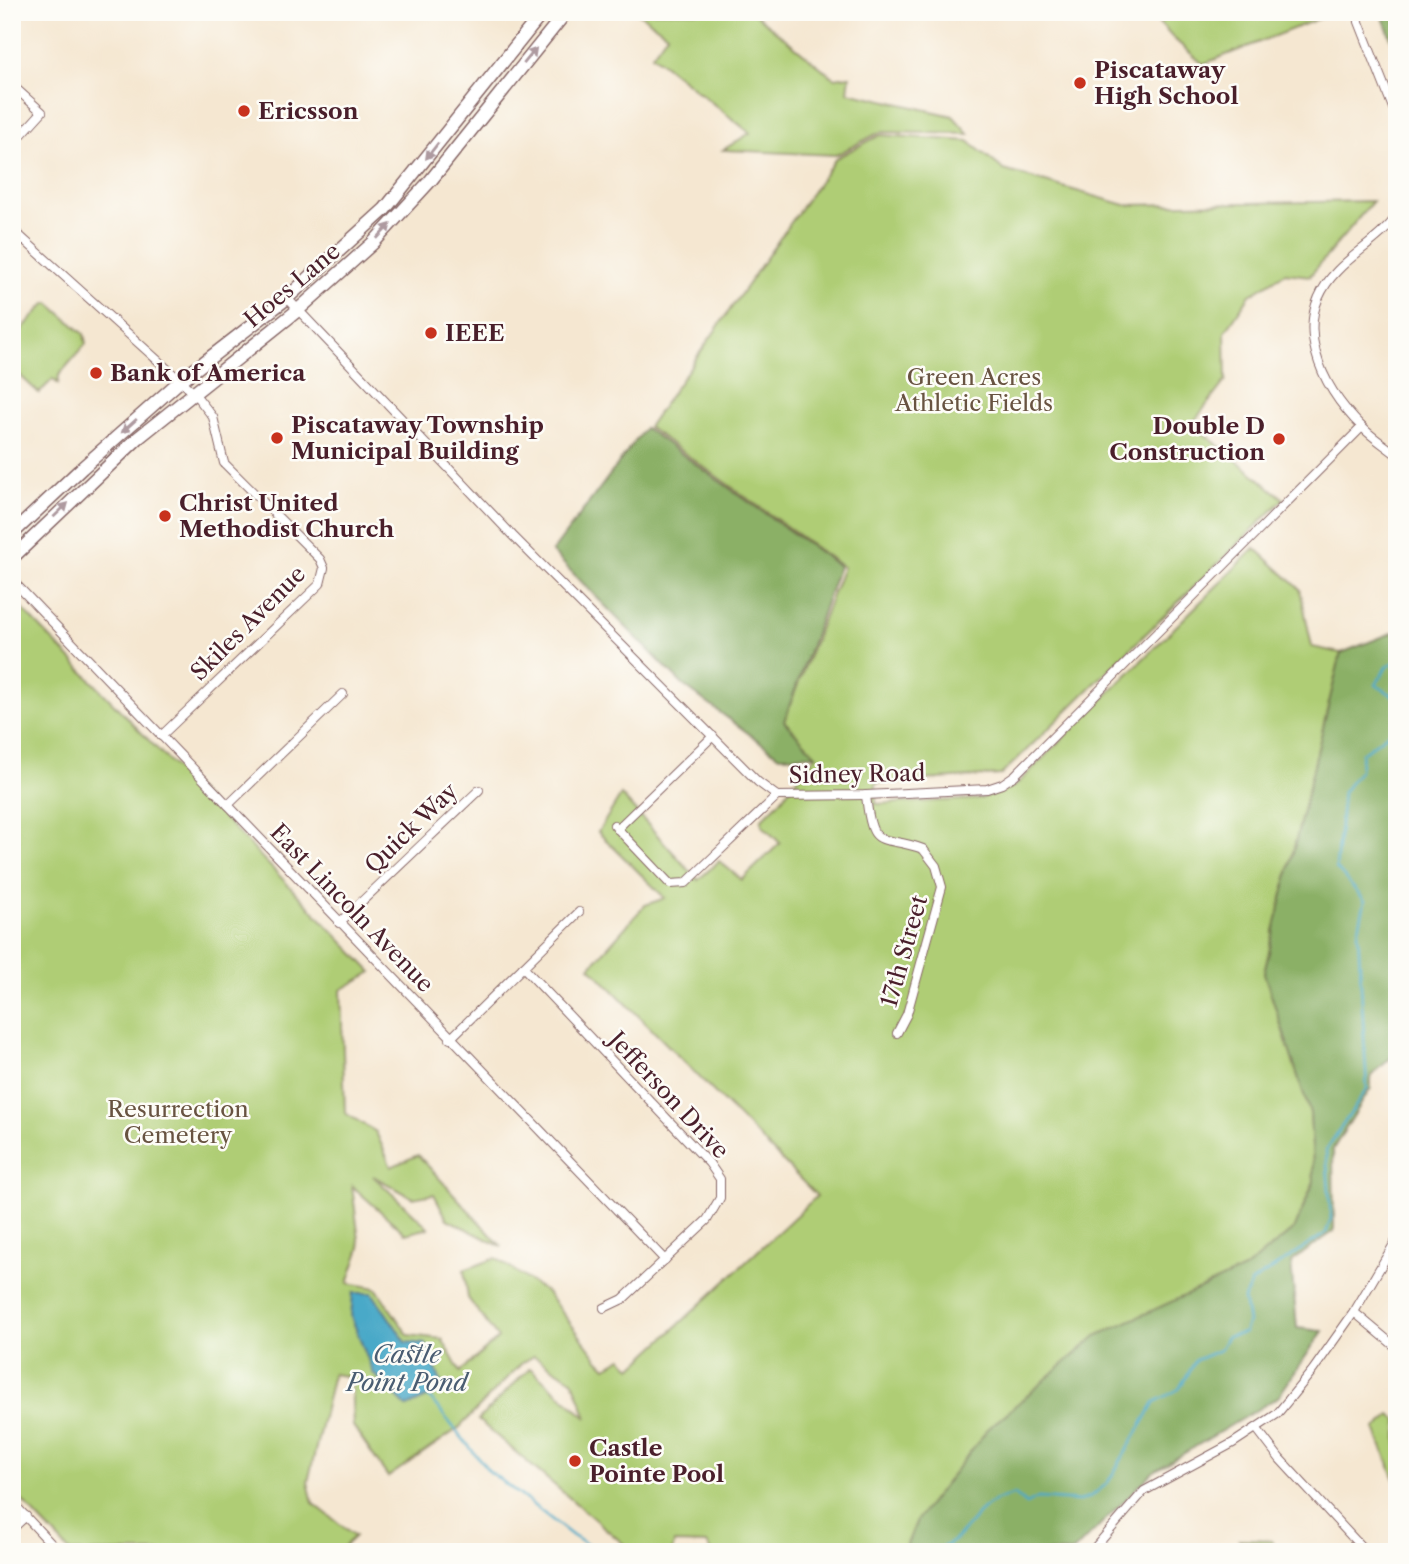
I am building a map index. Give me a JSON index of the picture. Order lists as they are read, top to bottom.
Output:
{
  "streets": {
    "highway": ["Hoes Lane"],
    "street": [
      "Skiles Avenue",
      "Sidney Road",
      "Quick Way",
      "East Lincoln Avenue",
      "17th Street",
      "Jefferson Drive"
    ]
  },
  "crossings": [
    ["Hoes Lane", "Skiles Avenue"],
    ["Hoes Lane", "Sidney Road"],
    ["Skiles Avenue", "East Lincoln Avenue"],
    ["Sidney Road", "17th Street"],
    ["Quick Way", "East Lincoln Avenue"],
    ["East Lincoln Avenue", "Jefferson Drive"]
  ],
  "water": ["Castle Point Pond"],
  "parks": ["Green Acres Athletic Fields", "Resurrection Cemetery"],
  "places": [
    "Piscataway High School",
    "Ericsson",
    "IEEE",
    "Bank of America",
    "Piscataway Township Municipal Building",
    "Double D Construction",
    "Christ United Methodist Church",
    "Castle Pointe Pool"
  ]
}
